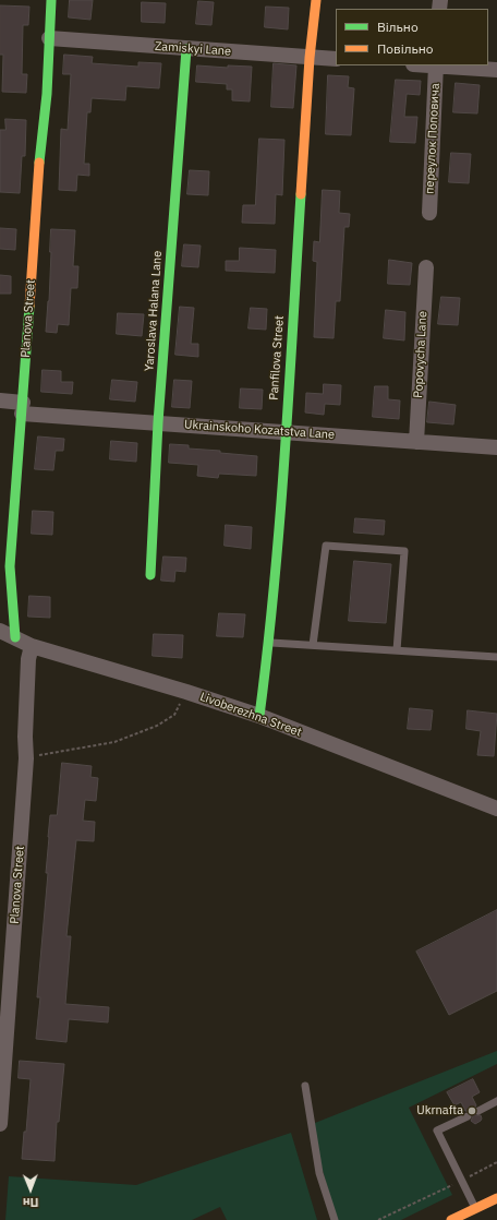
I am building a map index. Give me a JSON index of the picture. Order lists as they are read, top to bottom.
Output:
{
  "streets": {
    "main road": ["Yaroslava Halana Lane", "Planova Street", "Panfilova Street"],
    "street": [
      "Zamiskyi Lane",
      "переулок Поповича",
      "Popovycha Lane",
      "Ukrainskoho Kozatstva Lane",
      "Livoberezhna Street"
    ]
  },
  "crossings": [
    ["Zamiskyi Lane", "Yaroslava Halana Lane"],
    ["Zamiskyi Lane", "Planova Street"],
    ["Zamiskyi Lane", "Panfilova Street"],
    ["Yaroslava Halana Lane", "Ukrainskoho Kozatstva Lane"],
    ["Planova Street", "Ukrainskoho Kozatstva Lane"],
    ["Planova Street", "Livoberezhna Street"],
    ["Popovycha Lane", "Ukrainskoho Kozatstva Lane"],
    ["Panfilova Street", "Ukrainskoho Kozatstva Lane"],
    ["Panfilova Street", "Livoberezhna Street"]
  ],
  "places": ["Ukrnafta"],
  "legend": ["Вільно", "Повільно"],
  "north": "bottom"
}
